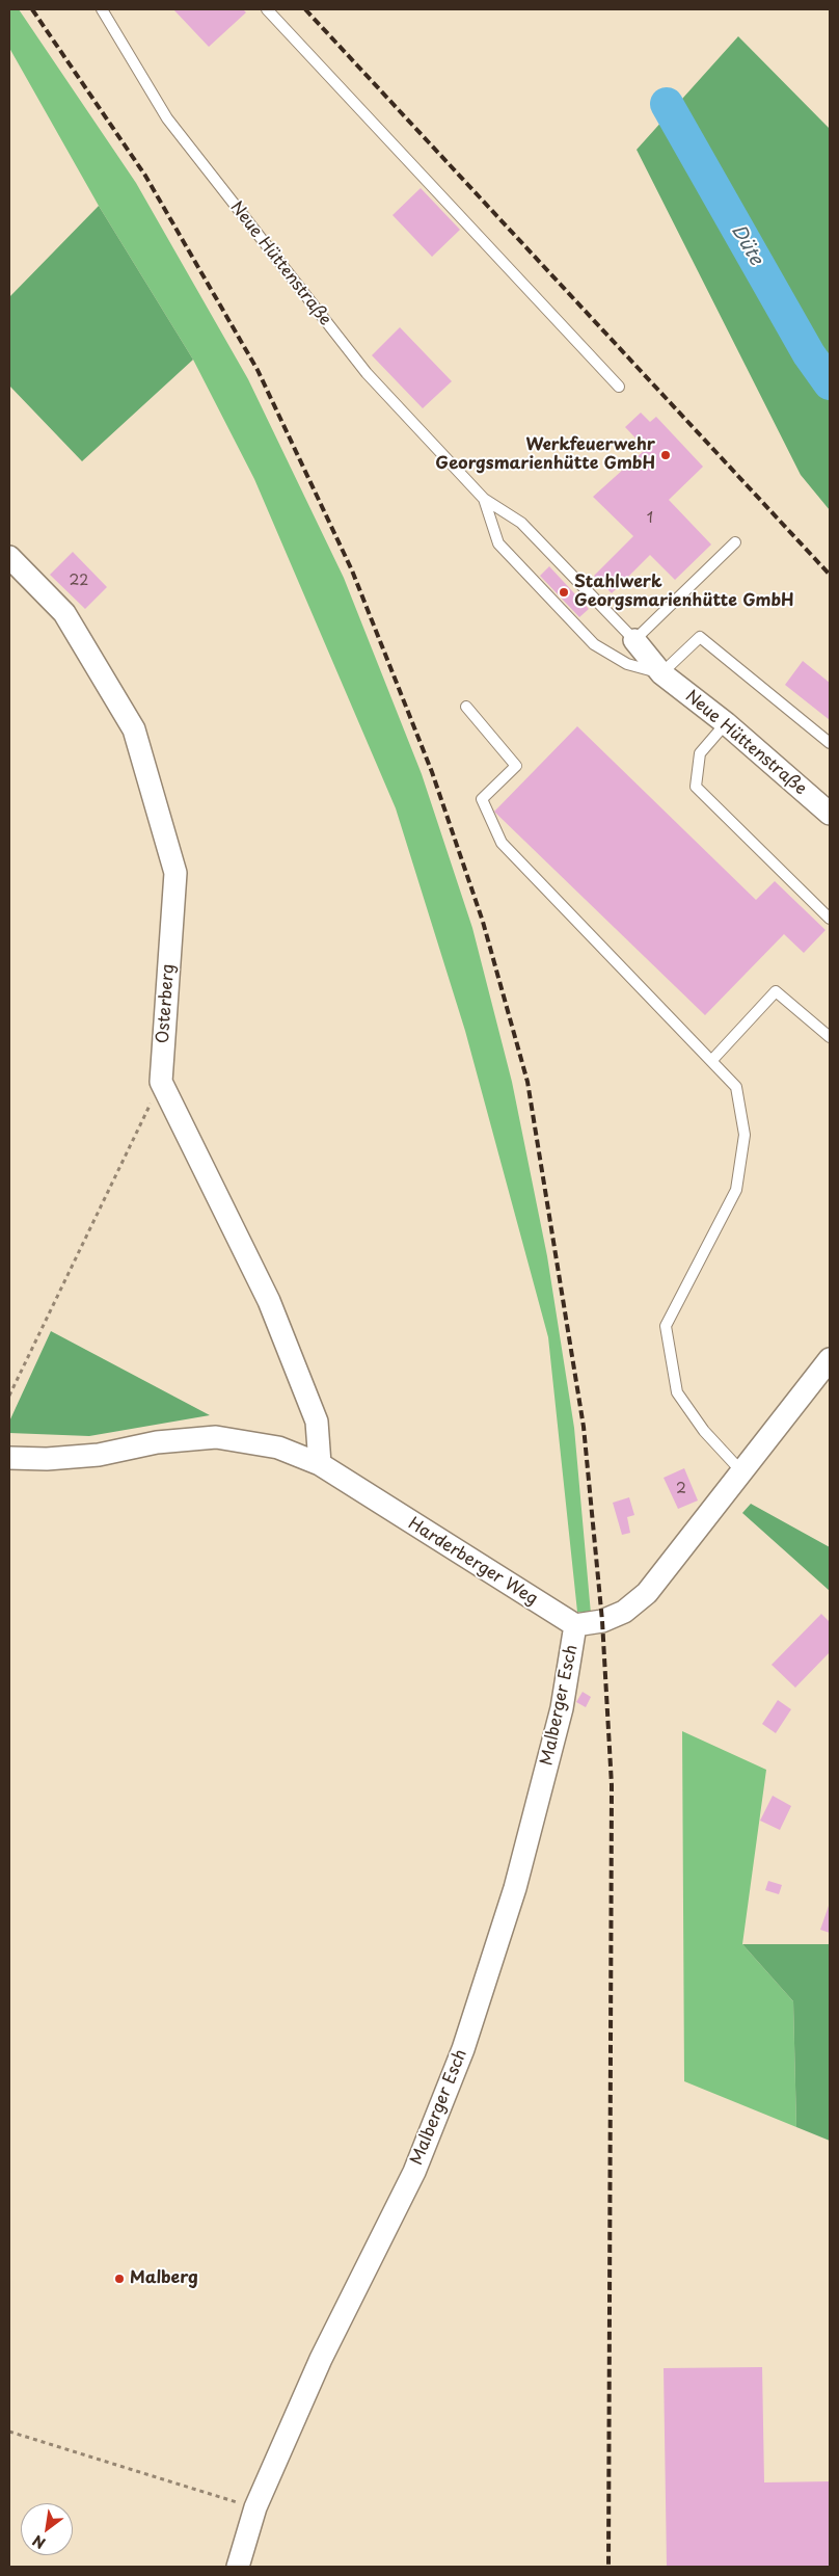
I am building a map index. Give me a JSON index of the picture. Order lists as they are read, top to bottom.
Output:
{
  "streets": {
    "street": [
      "Neue Hüttenstraße",
      "Osterberg",
      "Harderberger Weg",
      "Malberger Esch"
    ]
  },
  "crossings": [
    ["Harderberger Weg", "Malberger Esch"]
  ],
  "water": ["Düte"],
  "places": ["Werkfeuerwehr Georgsmarienhütte GmbH", "Stahlwerk Georgsmarienhütte GmbH", "Malberg"],
  "house_numbers": ["1", "22", "2"],
  "north": "bottom left"
}
